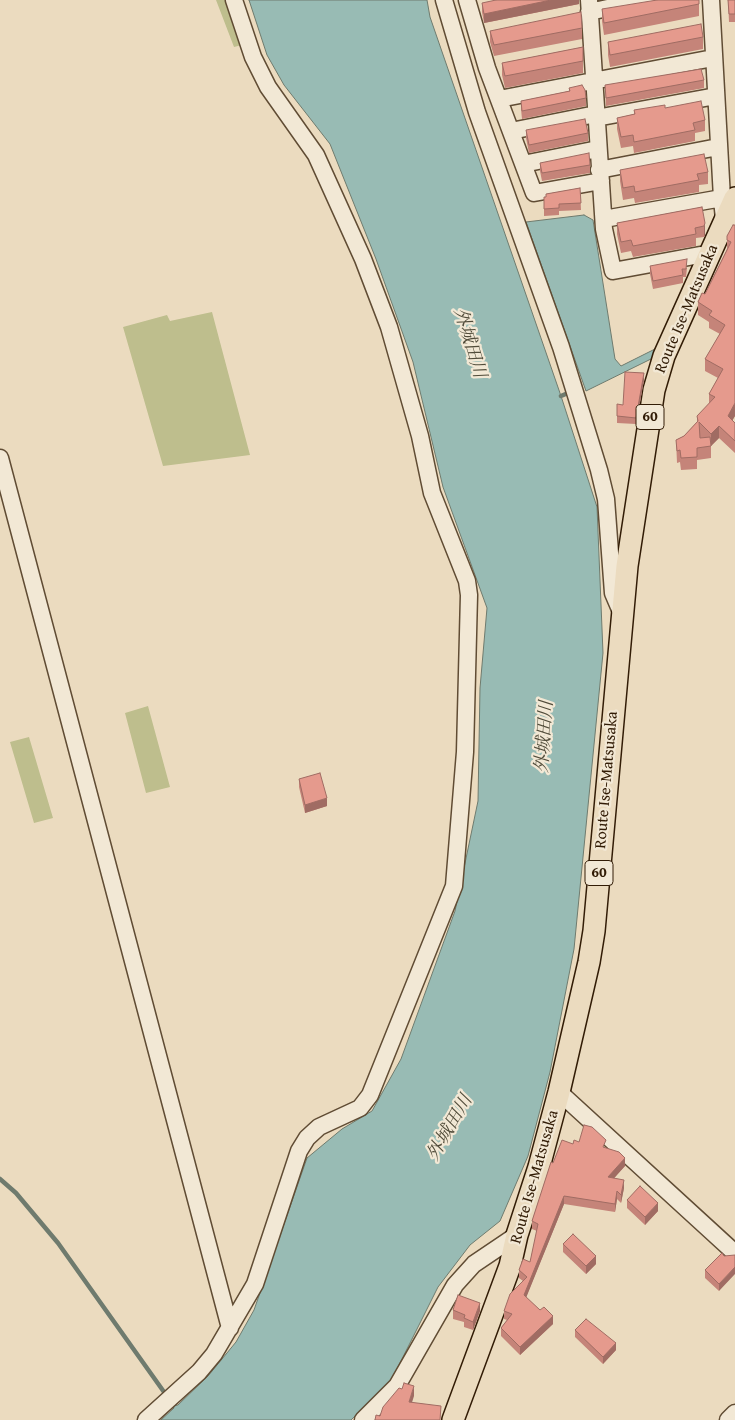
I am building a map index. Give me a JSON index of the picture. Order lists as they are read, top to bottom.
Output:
{
  "streets": {
    "main road": ["Route Ise-Matsusaka", "60"]
  },
  "water": ["外城田川"]
}
